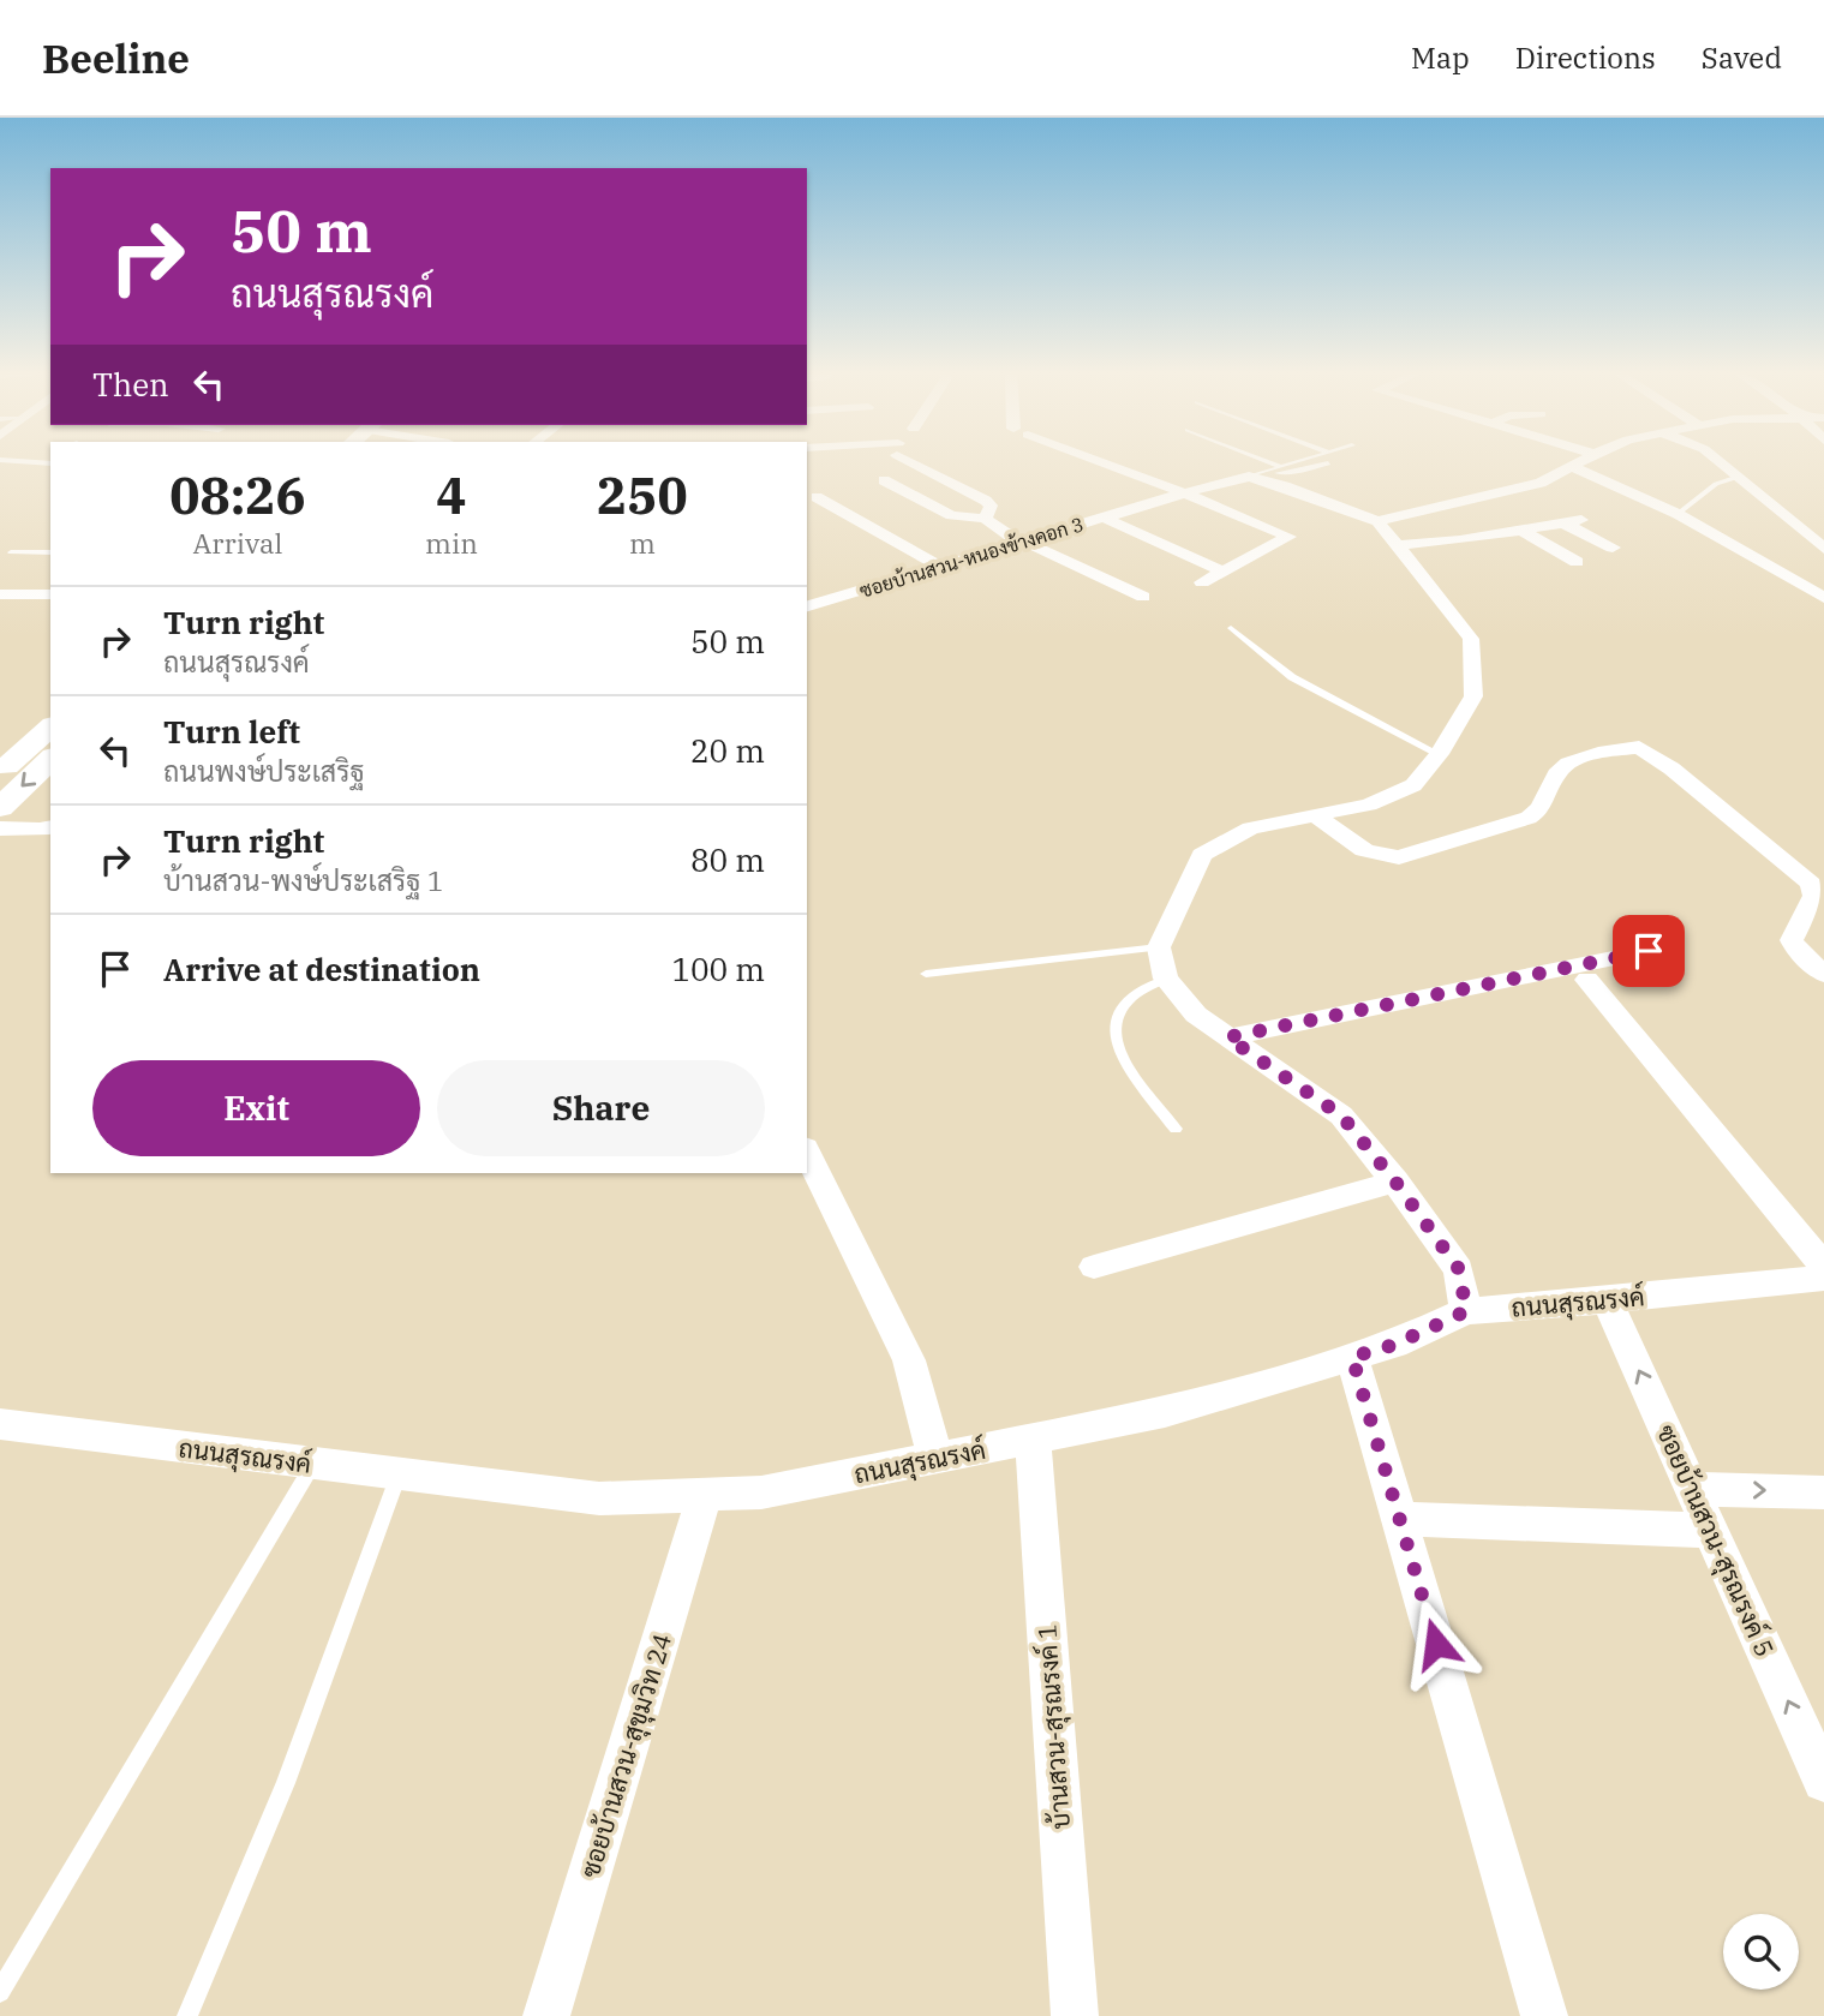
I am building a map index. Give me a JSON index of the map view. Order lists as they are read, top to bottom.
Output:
{
  "streets": {
    "street": [
      "ซอยบ้านสวน-หนองข้างคอก 3",
      "ถนนสุรณรงค์",
      "ซอยบ้านสวน-สุรณรงค์ 5",
      "บ้านสวน-สุรณรงค์ 1",
      "ซอยบ้านสวน-สุขุมวิท 24"
    ]
  },
  "crossings": [
    ["ถนนสุรณรงค์", "ซอยบ้านสวน-สุรณรงค์ 5"],
    ["ถนนสุรณรงค์", "บ้านสวน-สุรณรงค์ 1"],
    ["ถนนสุรณรงค์", "ซอยบ้านสวน-สุขุมวิท 24"]
  ],
  "one_way": ["ซอยบ้านสวน-สุรณรงค์ 5"],
  "page": {
    "header": "Beeline",
    "nav": ["Map", "Directions", "Saved"],
    "turn": ["50 m", "ถนนสุรณรงค์"],
    "then": "Then",
    "eta": [
      "08:26",
      "Arrival",
      "4",
      "min",
      "250",
      "m"
    ],
    "list": [
      {
        "name": "Turn right",
        "note": "ถนนสุรณรงค์",
        "value": "50 m"
      },
      {
        "name": "Turn left",
        "note": "ถนนพงษ์ประเสริฐ",
        "value": "20 m"
      },
      {
        "name": "Turn right",
        "note": "บ้านสวน-พงษ์ประเสริฐ 1",
        "value": "80 m"
      },
      {
        "name": "Arrive at destination",
        "value": "100 m"
      }
    ],
    "buttons": ["Exit", "Share"]
  }
}
